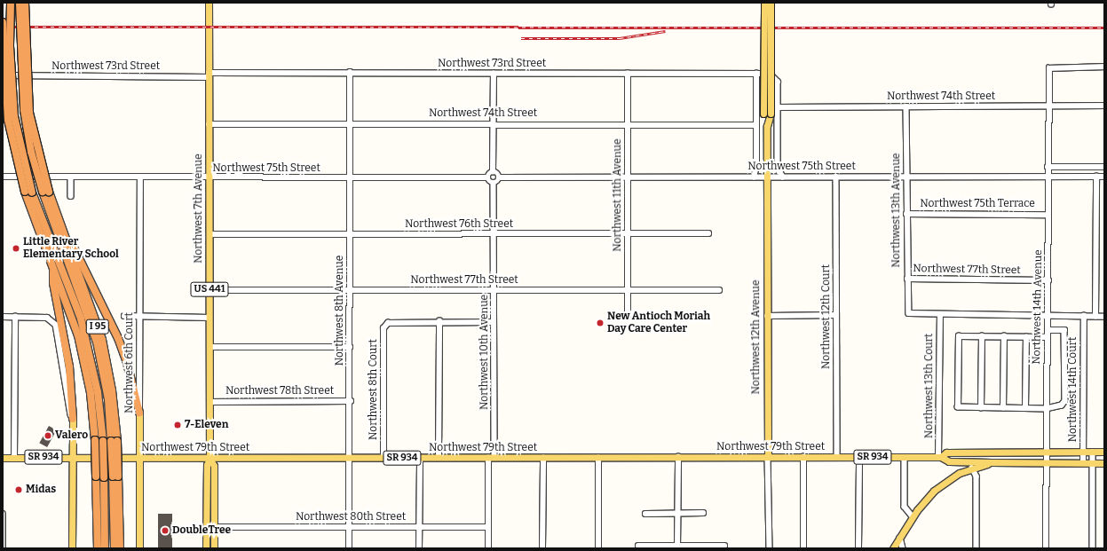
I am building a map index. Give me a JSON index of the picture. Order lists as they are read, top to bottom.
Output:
{
  "streets": {
    "highway": ["I 95"],
    "main road": [
      "Northwest 7th Avenue",
      "US 441",
      "Northwest 12th Avenue",
      "Northwest 6th Court",
      "Northwest 79th Street",
      "SR 934"
    ],
    "street": [
      "Northwest 73rd Street",
      "Northwest 74th Street",
      "Northwest 75th Street",
      "Northwest 11th Avenue",
      "Northwest 75th Terrace",
      "Northwest 13th Avenue",
      "Northwest 76th Street",
      "Northwest 77th Street",
      "Northwest 14th Avenue",
      "Northwest 8th Avenue",
      "Northwest 12th Court",
      "Northwest 10th Avenue",
      "Northwest 13th Court",
      "Northwest 8th Court",
      "Northwest 14th Court",
      "Northwest 78th Street",
      "Northwest 80th Street"
    ]
  },
  "crossings": [
    ["Northwest 73rd Street", "Northwest 74th Street"],
    ["Northwest 73rd Street", "Northwest 11th Avenue"],
    ["Northwest 73rd Street", "Northwest 7th Avenue"],
    ["Northwest 73rd Street", "Northwest 8th Avenue"],
    ["Northwest 74th Street", "Northwest 11th Avenue"],
    ["Northwest 74th Street", "Northwest 7th Avenue"],
    ["Northwest 74th Street", "Northwest 13th Avenue"],
    ["Northwest 74th Street", "Northwest 14th Avenue"],
    ["Northwest 74th Street", "Northwest 8th Avenue"],
    ["Northwest 75th Street", "Northwest 11th Avenue"],
    ["Northwest 75th Street", "Northwest 7th Avenue"],
    ["Northwest 75th Street", "Northwest 13th Avenue"],
    ["Northwest 75th Street", "Northwest 14th Avenue"],
    ["Northwest 75th Street", "Northwest 8th Avenue"],
    ["Northwest 75th Street", "Northwest 12th Court"],
    ["Northwest 75th Street", "Northwest 12th Avenue"],
    ["Northwest 75th Street", "Northwest 6th Court"],
    ["Northwest 11th Avenue", "Northwest 76th Street"],
    ["Northwest 11th Avenue", "Northwest 77th Street"],
    ["Northwest 75th Terrace", "Northwest 13th Avenue"],
    ["Northwest 75th Terrace", "Northwest 14th Avenue"],
    ["Northwest 7th Avenue", "Northwest 76th Street"],
    ["Northwest 7th Avenue", "Northwest 77th Street"],
    ["Northwest 7th Avenue", "Northwest 78th Street"],
    ["Northwest 7th Avenue", "Northwest 79th Street"],
    ["Northwest 7th Avenue", "Northwest 80th Street"],
    ["Northwest 13th Avenue", "Northwest 77th Street"],
    ["Northwest 13th Avenue", "Northwest 13th Court"],
    ["Northwest 76th Street", "Northwest 8th Avenue"],
    ["Northwest 76th Street", "Northwest 10th Avenue"],
    ["Northwest 77th Street", "Northwest 14th Avenue"],
    ["Northwest 77th Street", "Northwest 8th Avenue"],
    ["Northwest 77th Street", "Northwest 10th Avenue"],
    ["Northwest 14th Avenue", "Northwest 79th Street"],
    ["Northwest 8th Avenue", "Northwest 78th Street"],
    ["Northwest 8th Avenue", "Northwest 79th Street"],
    ["Northwest 8th Avenue", "Northwest 80th Street"],
    ["Northwest 12th Court", "Northwest 79th Street"],
    ["Northwest 12th Avenue", "Northwest 79th Street"],
    ["Northwest 10th Avenue", "Northwest 79th Street"],
    ["Northwest 10th Avenue", "Northwest 80th Street"],
    ["Northwest 6th Court", "Northwest 79th Street"],
    ["Northwest 13th Court", "Northwest 79th Street"],
    ["Northwest 8th Court", "Northwest 79th Street"],
    ["Northwest 14th Court", "Northwest 79th Street"]
  ],
  "places": [
    "Little River Elementary School",
    "New Antioch Moriah Day Care Center",
    "7-Eleven",
    "Valero",
    "Midas",
    "DoubleTree"
  ]
}
